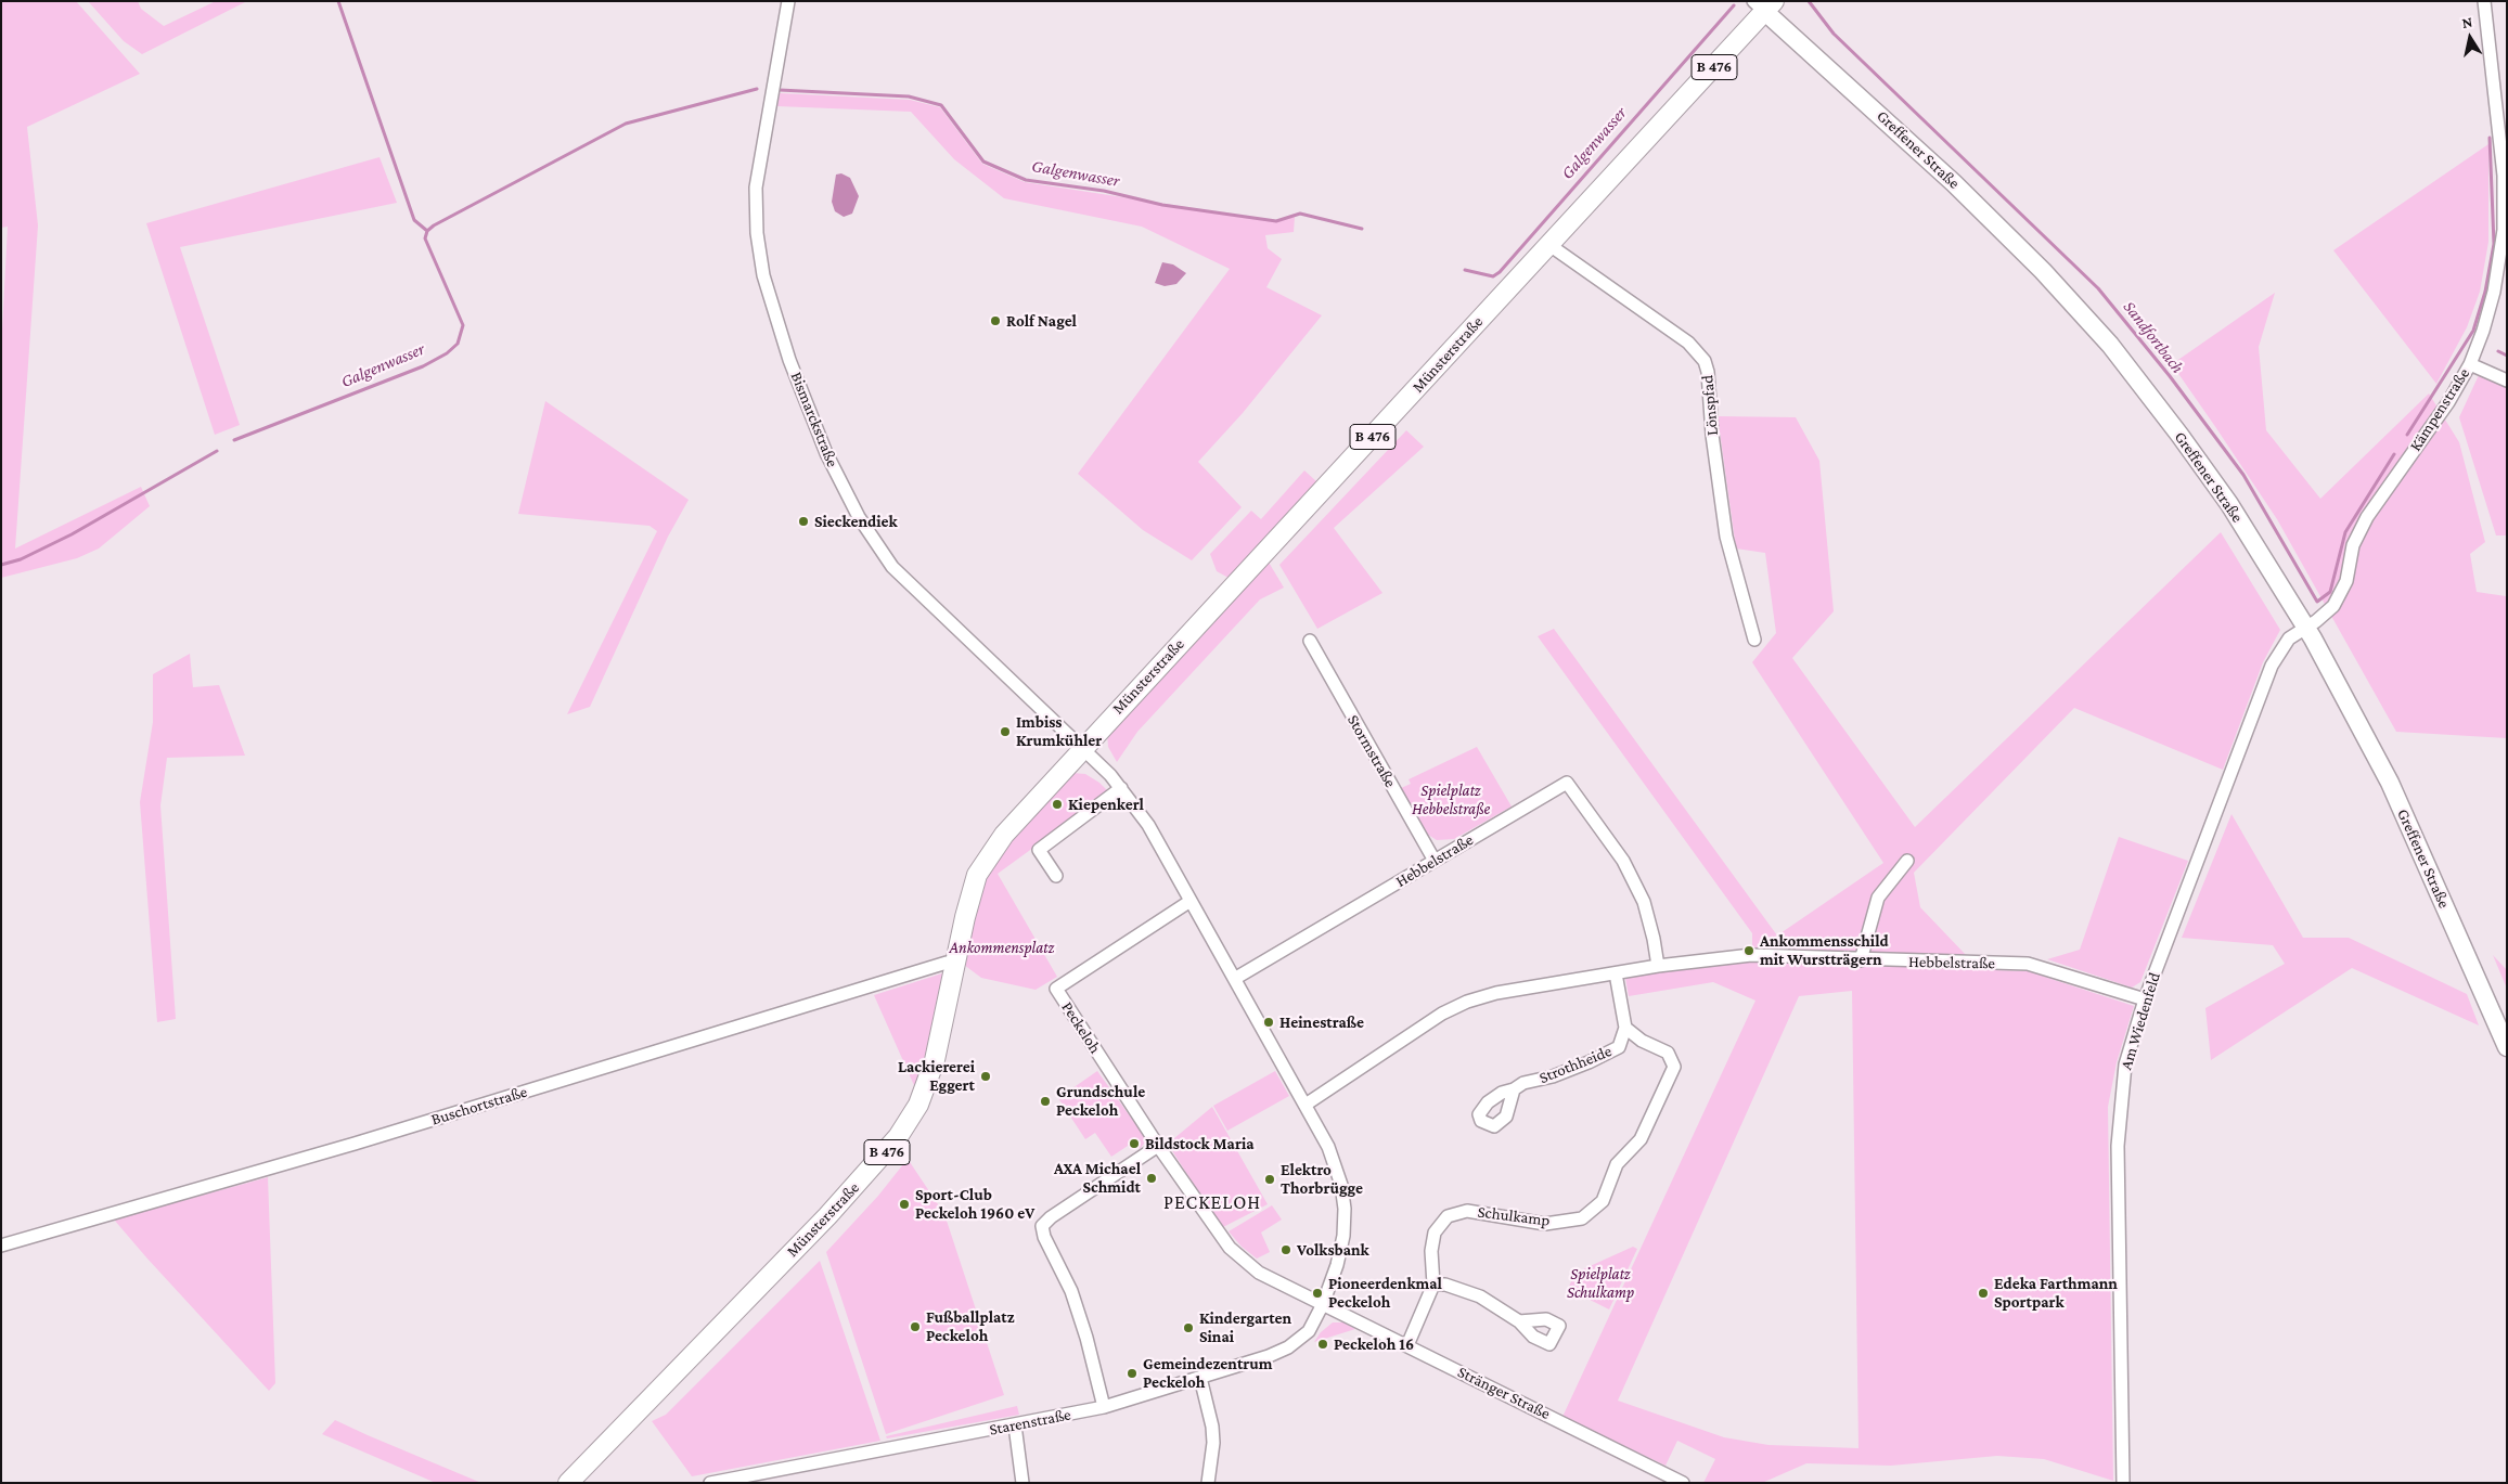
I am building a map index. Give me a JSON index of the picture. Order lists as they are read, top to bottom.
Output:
{
  "streets": {
    "main road": ["B 476", "Greffener Straße", "Münsterstraße"],
    "street": [
      "Lönspfad",
      "Kämpenstraße",
      "Bismarckstraße",
      "Stormstraße",
      "Hebbelstraße",
      "Am Wiedenfeld",
      "Peckeloh",
      "Strothheide",
      "Buschortstraße",
      "Schulkamp",
      "Stränger Straße",
      "Starenstraße"
    ]
  },
  "crossings": [
    ["Greffener Straße", "Münsterstraße"],
    ["Greffener Straße", "Kämpenstraße"],
    ["Greffener Straße", "Am Wiedenfeld"],
    ["Münsterstraße", "Lönspfad"],
    ["Münsterstraße", "Bismarckstraße"],
    ["Münsterstraße", "Buschortstraße"],
    ["Kämpenstraße", "Am Wiedenfeld"],
    ["Stormstraße", "Hebbelstraße"],
    ["Hebbelstraße", "Am Wiedenfeld"],
    ["Peckeloh", "Stränger Straße"],
    ["Peckeloh", "Starenstraße"],
    ["Strothheide", "Schulkamp"],
    ["Schulkamp", "Stränger Straße"],
    ["Stränger Straße", "Starenstraße"]
  ],
  "districts": ["PECKELOH"],
  "water": ["Galgenwasser", "Sandfortbach"],
  "parks": ["Spielplatz Hebbelstraße", "Ankommensplatz", "Spielplatz Schulkamp"],
  "places": [
    "Rolf Nagel",
    "Sieckendiek",
    "Imbiss Krumkühler",
    "Kiepenkerl",
    "Ankommensschild mit Wurstträgern",
    "Heinestraße",
    "Lackiererei Eggert",
    "Grundschule Peckeloh",
    "Bildstock Maria",
    "AXA Michael Schmidt",
    "Elektro Thorbrügge",
    "Sport-Club Peckeloh 1960 eV",
    "Volksbank",
    "Pioneerdenkmal Peckeloh",
    "Edeka Farthmann Sportpark",
    "Fußballplatz Peckeloh",
    "Kindergarten Sinai",
    "Peckeloh 16",
    "Gemeindezentrum Peckeloh"
  ],
  "north": "top"
}
